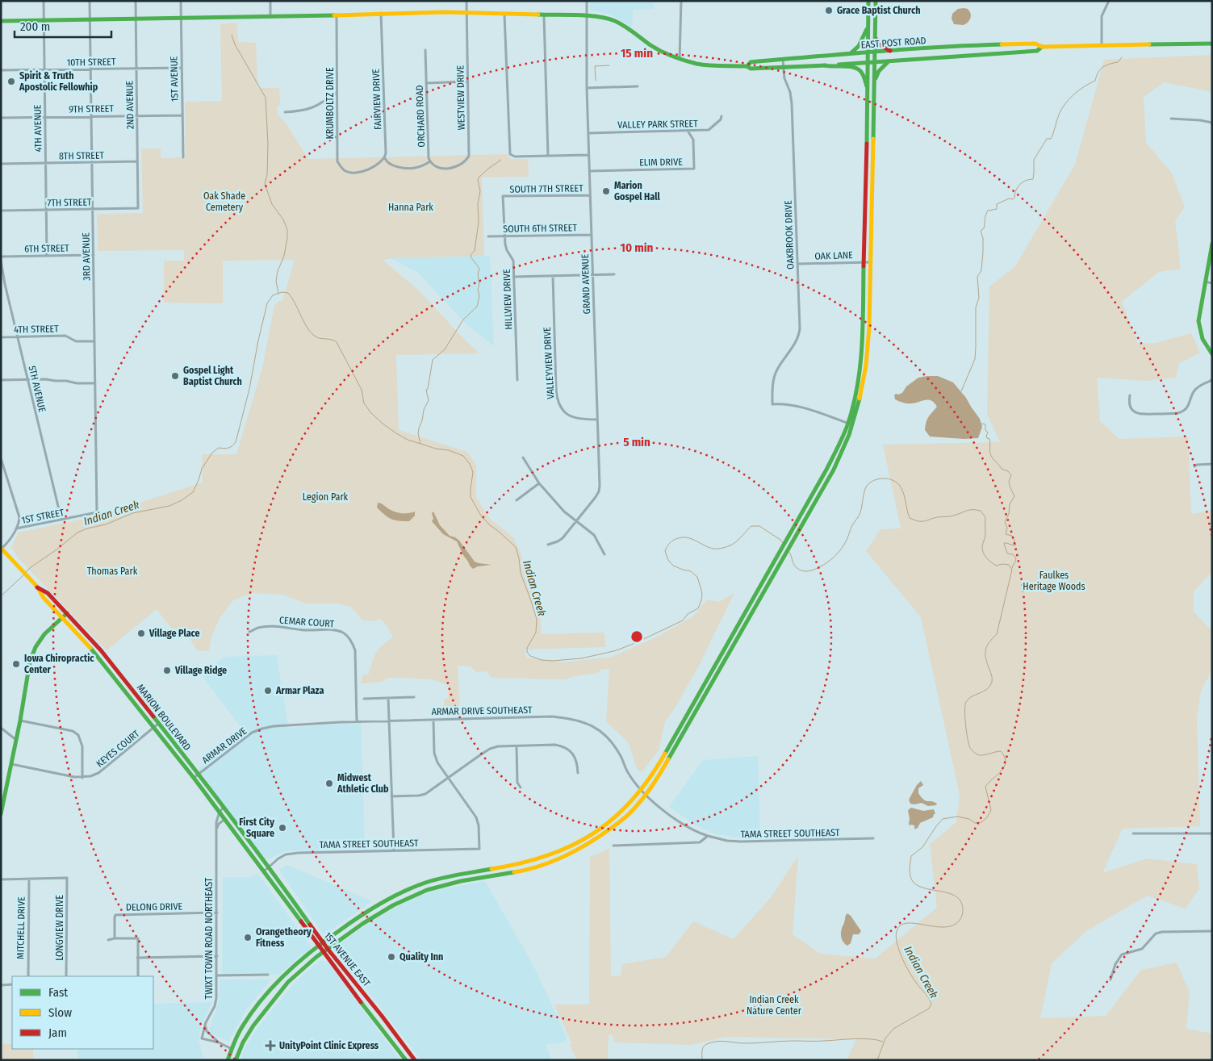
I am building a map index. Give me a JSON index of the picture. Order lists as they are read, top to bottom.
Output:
{
  "streets": {
    "main road": ["EAST POST ROAD", "MARION BOULEVARD", "1ST AVENUE EAST"],
    "street": [
      "10TH STREET",
      "1ST AVENUE",
      "WESTVIEW DRIVE",
      "FAIRVIEW DRIVE",
      "KRUMBOLTZ DRIVE",
      "2ND AVENUE",
      "9TH STREET",
      "ORCHARD ROAD",
      "VALLEY PARK STREET",
      "4TH AVENUE",
      "8TH STREET",
      "ELIM DRIVE",
      "SOUTH 7TH STREET",
      "7TH STREET",
      "SOUTH 6TH STREET",
      "OAKBROOK DRIVE",
      "6TH STREET",
      "OAK LANE",
      "3RD AVENUE",
      "GRAND AVENUE",
      "HILLVIEW DRIVE",
      "4TH STREET",
      "VALLEYVIEW DRIVE",
      "5TH AVENUE",
      "1ST STREET",
      "CEMAR COURT",
      "ARMAR DRIVE SOUTHEAST",
      "ARMAR DRIVE",
      "KEYES COURT",
      "TAMA STREET SOUTHEAST",
      "DELONG DRIVE",
      "MITCHELL DRIVE",
      "LONGVIEW DRIVE",
      "TWIXT TOWN ROAD NORTHEAST"
    ]
  },
  "crossings": [
    ["EAST POST ROAD", "1ST AVENUE"],
    ["EAST POST ROAD", "WESTVIEW DRIVE"],
    ["EAST POST ROAD", "FAIRVIEW DRIVE"],
    ["EAST POST ROAD", "KRUMBOLTZ DRIVE"],
    ["EAST POST ROAD", "2ND AVENUE"],
    ["EAST POST ROAD", "4TH AVENUE"],
    ["EAST POST ROAD", "OAKBROOK DRIVE"],
    ["EAST POST ROAD", "3RD AVENUE"],
    ["EAST POST ROAD", "GRAND AVENUE"],
    ["10TH STREET", "1ST AVENUE"],
    ["10TH STREET", "2ND AVENUE"],
    ["10TH STREET", "4TH AVENUE"],
    ["10TH STREET", "3RD AVENUE"],
    ["1ST AVENUE", "9TH STREET"],
    ["WESTVIEW DRIVE", "ORCHARD ROAD"],
    ["FAIRVIEW DRIVE", "KRUMBOLTZ DRIVE"],
    ["2ND AVENUE", "9TH STREET"],
    ["2ND AVENUE", "8TH STREET"],
    ["2ND AVENUE", "7TH STREET"],
    ["9TH STREET", "4TH AVENUE"],
    ["9TH STREET", "3RD AVENUE"],
    ["VALLEY PARK STREET", "ELIM DRIVE"],
    ["VALLEY PARK STREET", "GRAND AVENUE"],
    ["4TH AVENUE", "8TH STREET"],
    ["4TH AVENUE", "7TH STREET"],
    ["4TH AVENUE", "6TH STREET"],
    ["8TH STREET", "3RD AVENUE"],
    ["ELIM DRIVE", "GRAND AVENUE"],
    ["SOUTH 7TH STREET", "GRAND AVENUE"],
    ["SOUTH 7TH STREET", "HILLVIEW DRIVE"],
    ["7TH STREET", "3RD AVENUE"],
    ["SOUTH 6TH STREET", "GRAND AVENUE"],
    ["SOUTH 6TH STREET", "HILLVIEW DRIVE"],
    ["OAKBROOK DRIVE", "OAK LANE"],
    ["6TH STREET", "3RD AVENUE"],
    ["3RD AVENUE", "4TH STREET"],
    ["3RD AVENUE", "1ST STREET"],
    ["GRAND AVENUE", "VALLEYVIEW DRIVE"],
    ["4TH STREET", "5TH AVENUE"],
    ["5TH AVENUE", "1ST STREET"],
    ["1ST STREET", "MARION BOULEVARD"],
    ["CEMAR COURT", "ARMAR DRIVE SOUTHEAST"],
    ["ARMAR DRIVE SOUTHEAST", "ARMAR DRIVE"],
    ["ARMAR DRIVE SOUTHEAST", "TAMA STREET SOUTHEAST"],
    ["MARION BOULEVARD", "ARMAR DRIVE"],
    ["MARION BOULEVARD", "KEYES COURT"],
    ["MARION BOULEVARD", "TAMA STREET SOUTHEAST"],
    ["MARION BOULEVARD", "TWIXT TOWN ROAD NORTHEAST"],
    ["MARION BOULEVARD", "1ST AVENUE EAST"],
    ["TAMA STREET SOUTHEAST", "1ST AVENUE EAST"],
    ["DELONG DRIVE", "TWIXT TOWN ROAD NORTHEAST"],
    ["MITCHELL DRIVE", "LONGVIEW DRIVE"]
  ],
  "water": ["Indian Creek"],
  "parks": [
    "Oak Shade Cemetery",
    "Hanna Park",
    "Legion Park",
    "Thomas Park",
    "Faulkes Heritage Woods",
    "Indian Creek Nature Center"
  ],
  "places": {
    "other": [
      "Grace Baptist Church",
      "Spirit & Truth Apostolic Fellowhip",
      "Marion Gospel Hall",
      "Gospel Light Baptist Church",
      "Village Place",
      "Iowa Chiropractic Center",
      "Village Ridge",
      "Armar Plaza",
      "Midwest Athletic Club",
      "First City Square",
      "Orangetheory Fitness",
      "Quality Inn"
    ],
    "health": ["UnityPoint Clinic Express"]
  },
  "legend": ["Fast", "Slow", "Jam"],
  "scale_bar": "200 m",
  "rings": ["15 min", "10 min", "5 min"]
}
